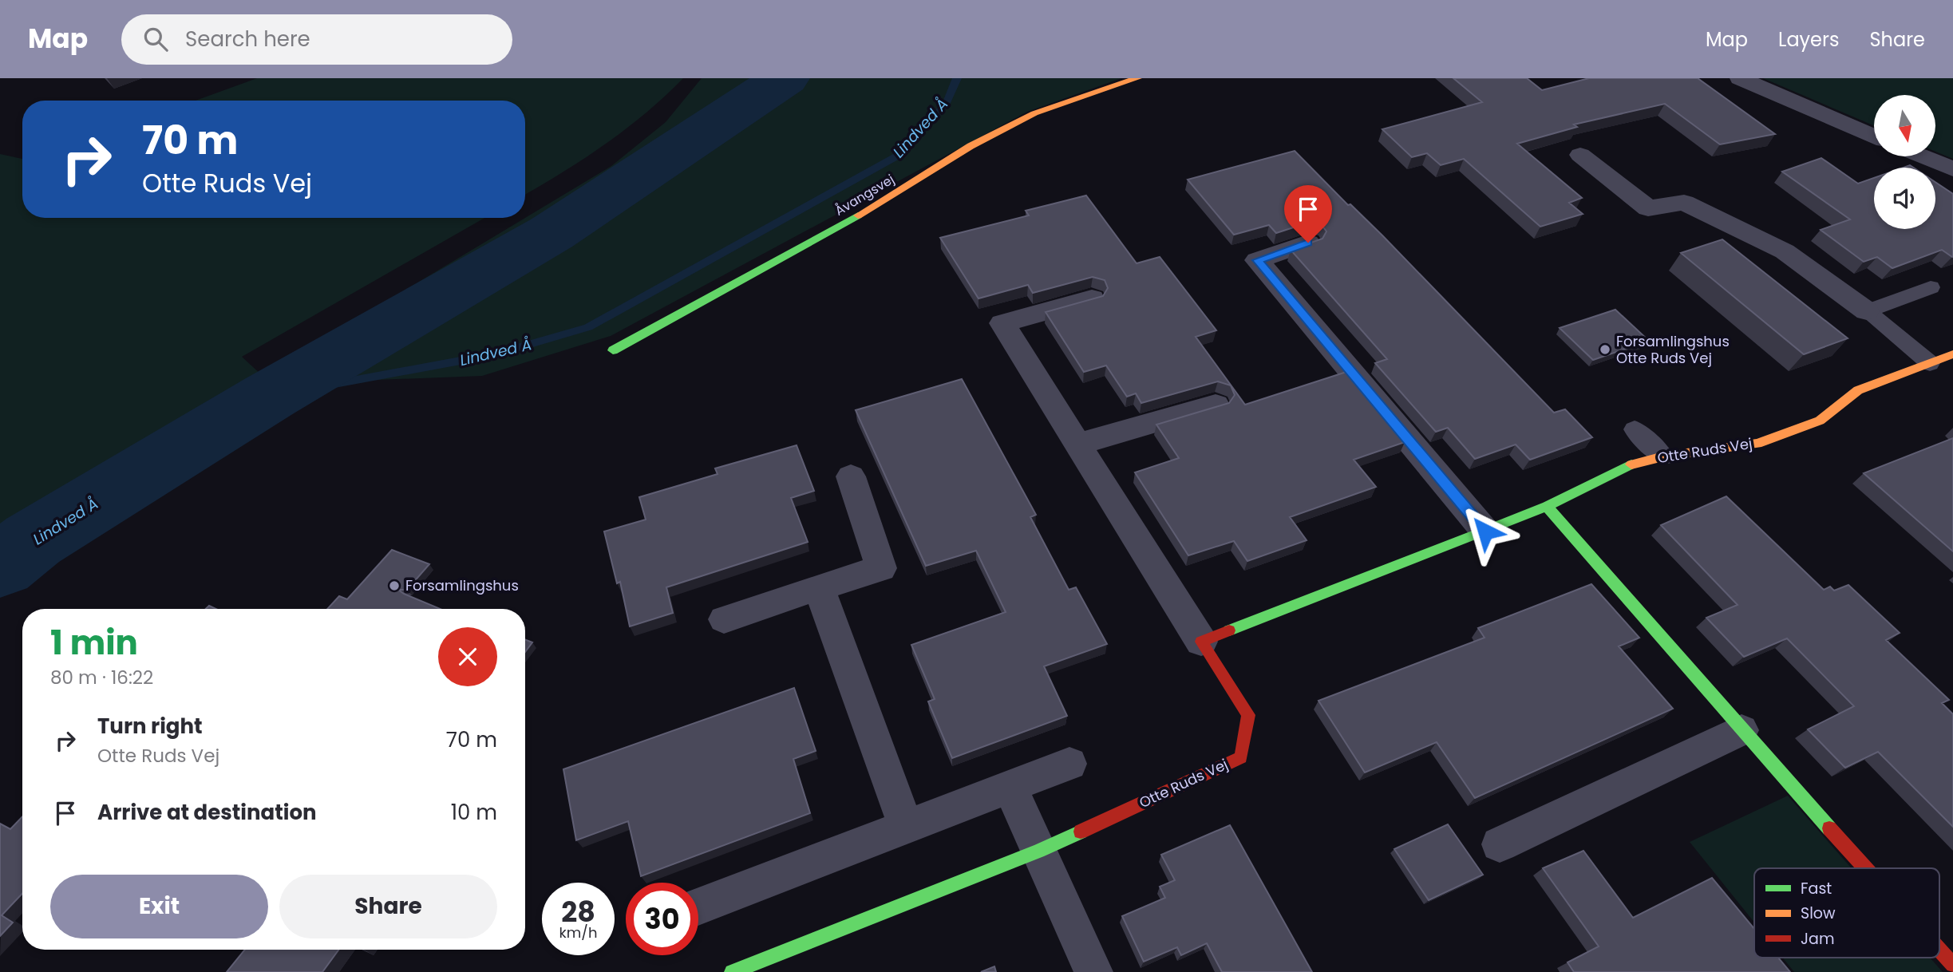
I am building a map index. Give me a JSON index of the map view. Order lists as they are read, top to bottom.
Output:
{
  "streets": {
    "street": ["Åvangsvej", "Otte Ruds Vej"]
  },
  "water": ["Lindved Å"],
  "places": ["Forsamlingshus Otte Ruds Vej", "Forsamlingshus"],
  "legend": ["Fast", "Slow", "Jam"],
  "north": "bottom",
  "page": {
    "header": "Map",
    "search": "Search here",
    "nav": ["Map", "Layers", "Share"],
    "turn": ["70 m", "Otte Ruds Vej"],
    "heading": ["1 min", "80 m · 16:22"],
    "list": [
      {
        "name": "Turn right",
        "note": "Otte Ruds Vej",
        "value": "70 m"
      },
      {
        "name": "Arrive at destination",
        "value": "10 m"
      }
    ],
    "buttons": ["Exit", "Share"],
    "speed": "28 km/h",
    "limit": "30"
  }
}
